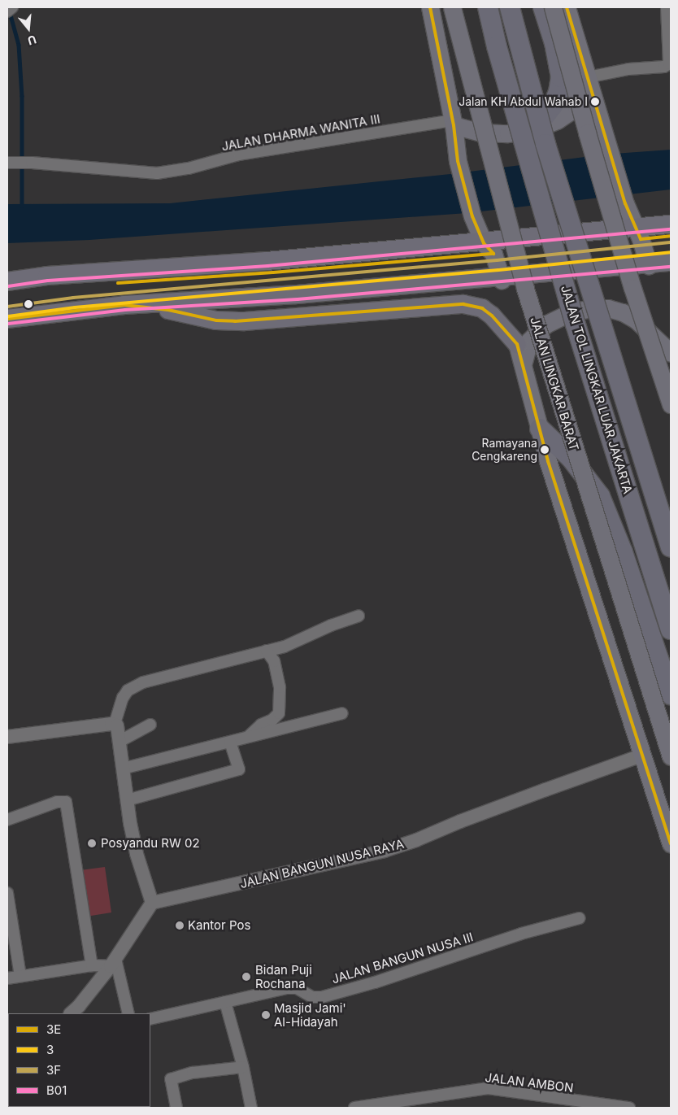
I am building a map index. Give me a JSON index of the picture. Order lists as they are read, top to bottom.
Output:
{
  "streets": {
    "highway": ["JALAN TOL LINGKAR LUAR JAKARTA"],
    "main road": ["JALAN LINGKAR BARAT"],
    "street": [
      "JALAN DHARMA WANITA III",
      "JALAN BANGUN NUSA RAYA",
      "JALAN BANGUN NUSA III",
      "JALAN AMBON"
    ]
  },
  "crossings": [
    ["JALAN LINGKAR BARAT", "JALAN BANGUN NUSA RAYA"]
  ],
  "places": [
    "Jalan KH Abdul Wahab I",
    "Ramayana Cengkareng",
    "Posyandu RW 02",
    "Kantor Pos",
    "Bidan Puji Rochana",
    "Masjid Jami' Al-Hidayah"
  ],
  "lines": [
    "transit line 3E",
    "transit line B01",
    "transit line 3F",
    "transit line 3"
  ],
  "legend": [
    "3E",
    "3",
    "3F",
    "B01"
  ],
  "north": "bottom"
}
